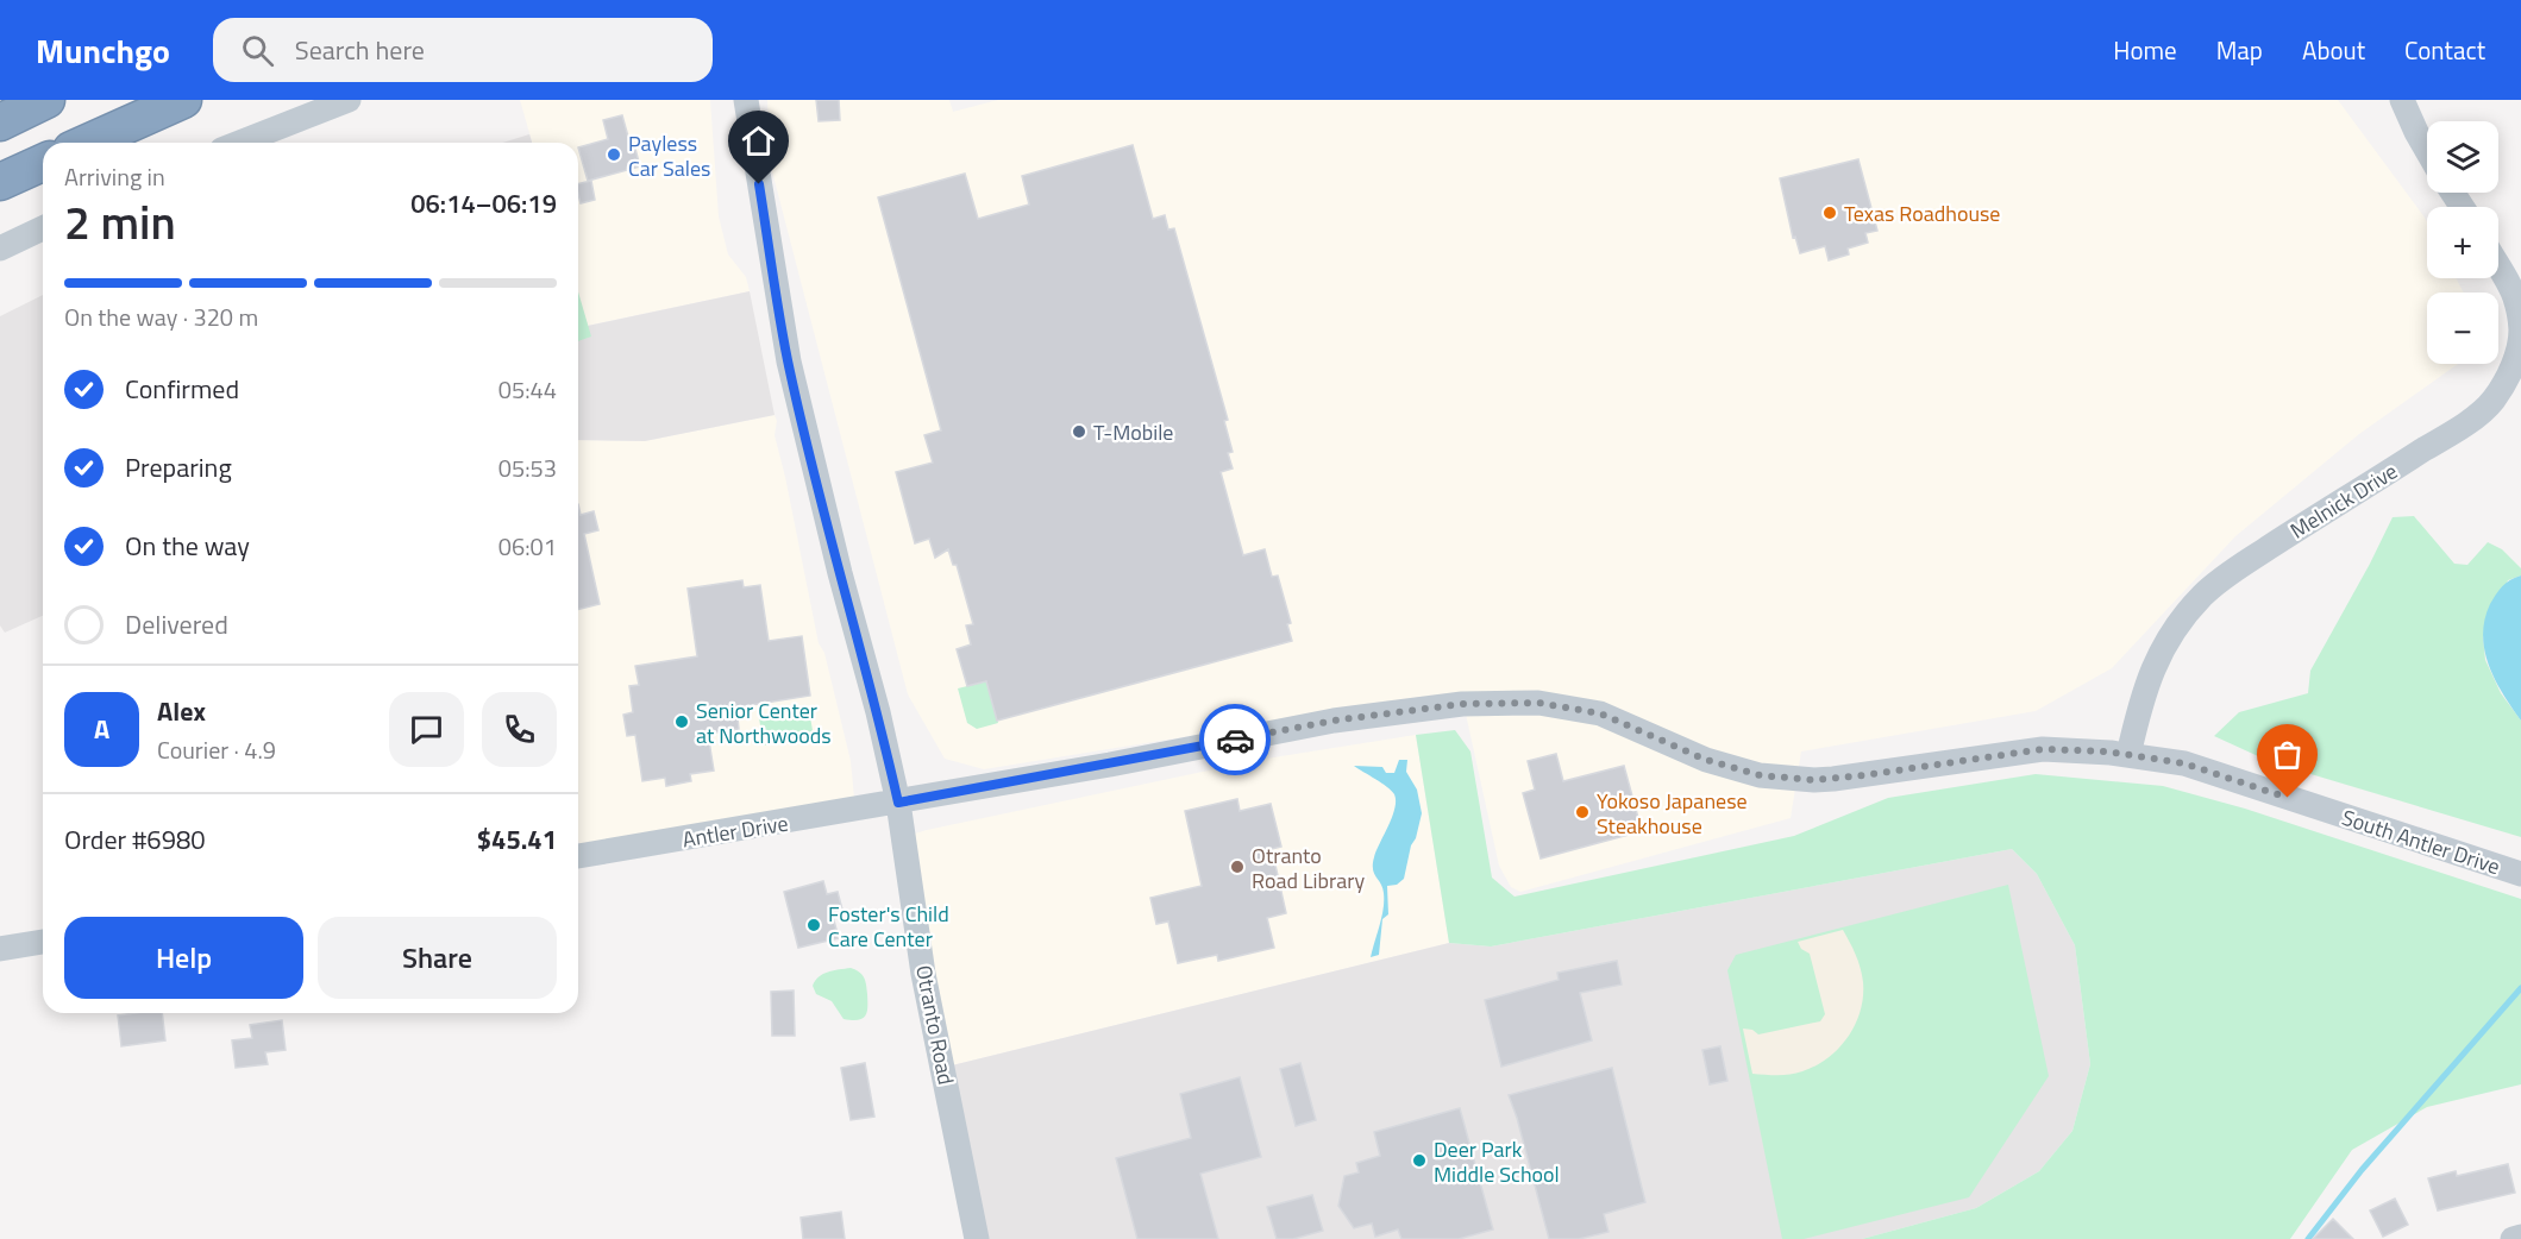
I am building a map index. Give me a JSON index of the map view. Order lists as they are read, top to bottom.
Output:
{
  "streets": {
    "street": [
      "Melnick Drive",
      "Antler Drive",
      "South Antler Drive",
      "Otranto Road"
    ]
  },
  "crossings": [
    ["Melnick Drive", "South Antler Drive"],
    ["Antler Drive", "South Antler Drive"],
    ["Antler Drive", "Otranto Road"],
    ["South Antler Drive", "Otranto Road"]
  ],
  "places": [
    "Payless Car Sales",
    "Texas Roadhouse",
    "T-Mobile",
    "Senior Center at Northwoods",
    "Yokoso Japanese Steakhouse",
    "Otranto Road Library",
    "Foster's Child Care Center",
    "Deer Park Middle School"
  ],
  "page": {
    "header": "Munchgo",
    "search": "Search here",
    "nav": [
      "Home",
      "Map",
      "About",
      "Contact"
    ],
    "map_buttons": ["+", "−"],
    "heading": ["2 min", "Arriving in", "06:14–06:19"],
    "panel": [
      "Alex",
      "Courier · 4.9",
      "Order #6980",
      "$45.41"
    ],
    "bar": "On the way · 320 m",
    "list": [
      ["Confirmed", "05:44"],
      ["Preparing", "05:53"],
      ["On the way", "06:01"],
      "Delivered"
    ],
    "round": "A",
    "buttons": ["Help", "Share"]
  }
}
